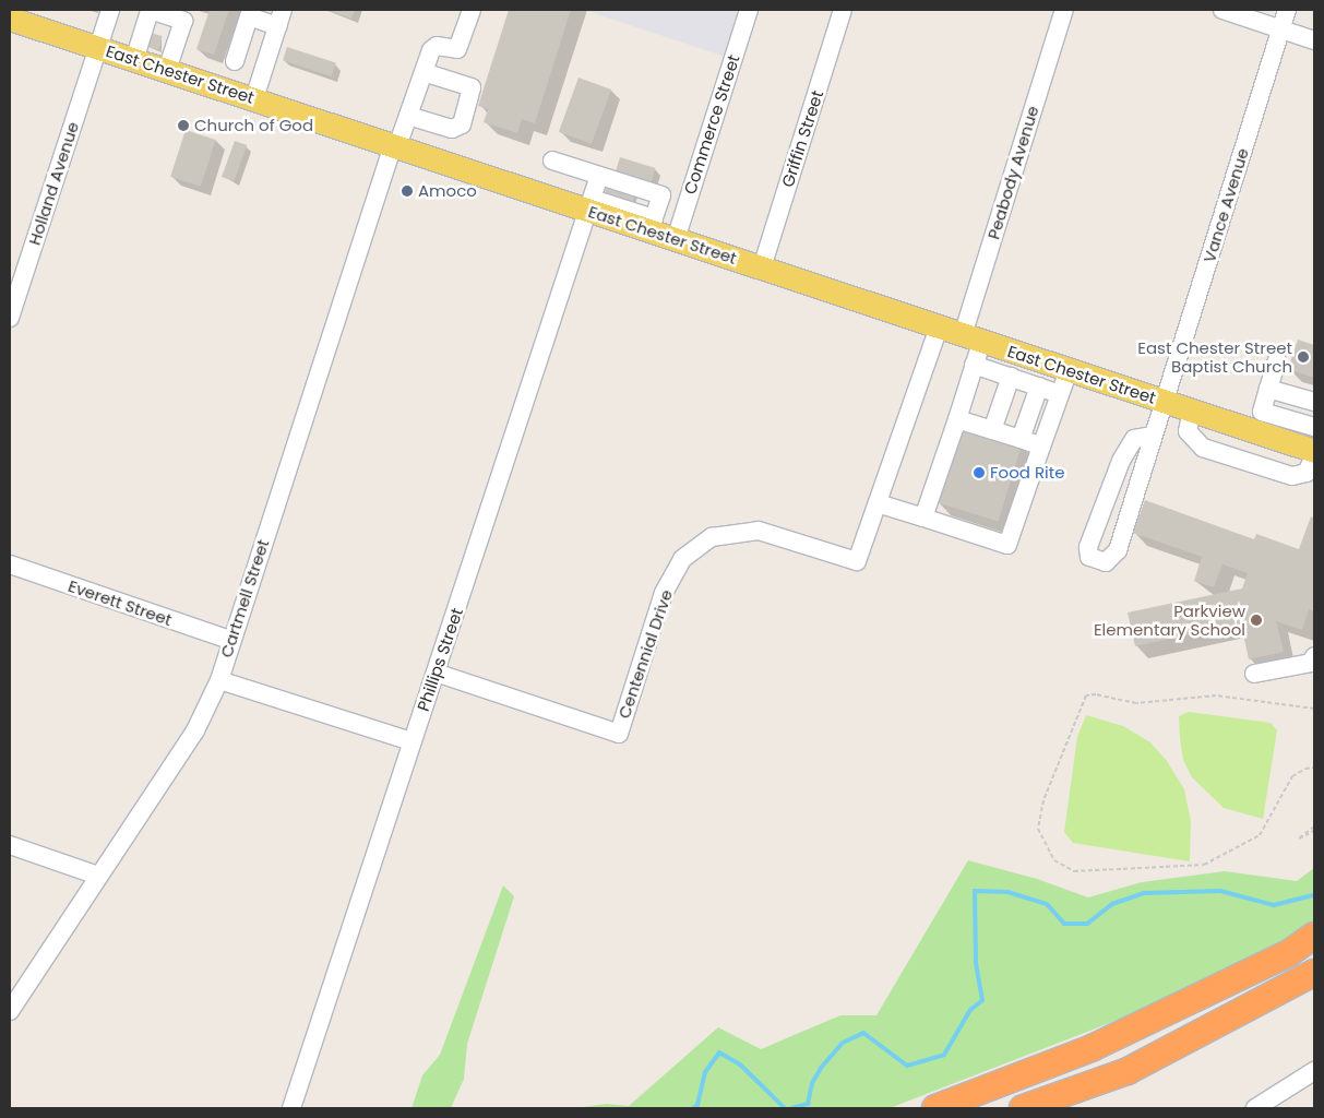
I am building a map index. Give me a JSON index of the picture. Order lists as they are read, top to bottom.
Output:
{
  "streets": {
    "main road": ["East Chester Street"],
    "street": [
      "Commerce Street",
      "Griffin Street",
      "Peabody Avenue",
      "Holland Avenue",
      "Vance Avenue",
      "Cartmell Street",
      "Everett Street",
      "Centennial Drive",
      "Phillips Street"
    ]
  },
  "crossings": [
    ["East Chester Street", "Commerce Street"],
    ["East Chester Street", "Griffin Street"],
    ["East Chester Street", "Peabody Avenue"],
    ["East Chester Street", "Holland Avenue"],
    ["East Chester Street", "Vance Avenue"],
    ["East Chester Street", "Cartmell Street"],
    ["East Chester Street", "Centennial Drive"],
    ["East Chester Street", "Phillips Street"],
    ["Cartmell Street", "Everett Street"],
    ["Centennial Drive", "Phillips Street"]
  ],
  "places": [
    "Church of God",
    "Amoco",
    "East Chester Street Baptist Church",
    "Food Rite",
    "Parkview Elementary School"
  ]
}
